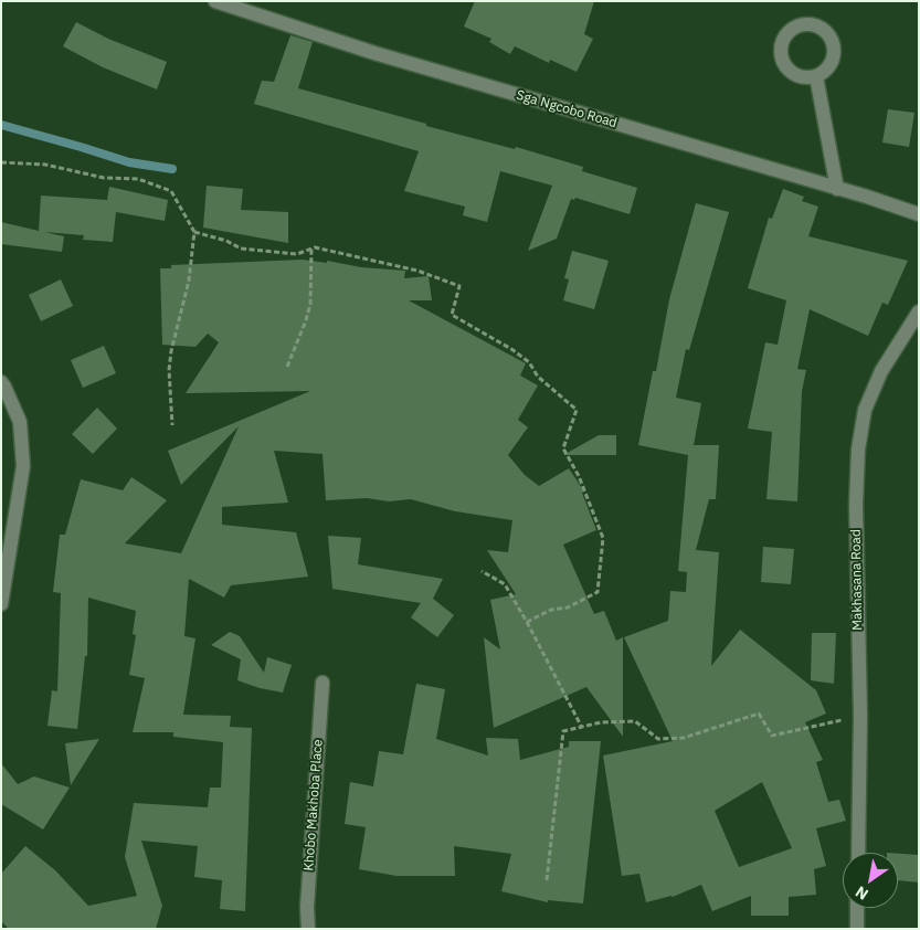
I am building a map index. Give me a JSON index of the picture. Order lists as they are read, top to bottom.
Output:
{
  "streets": {
    "street": ["Sga Ngcobo Road", "Makhasana Road", "Khobo Makhoba Place"]
  },
  "north": "bottom left"
}
